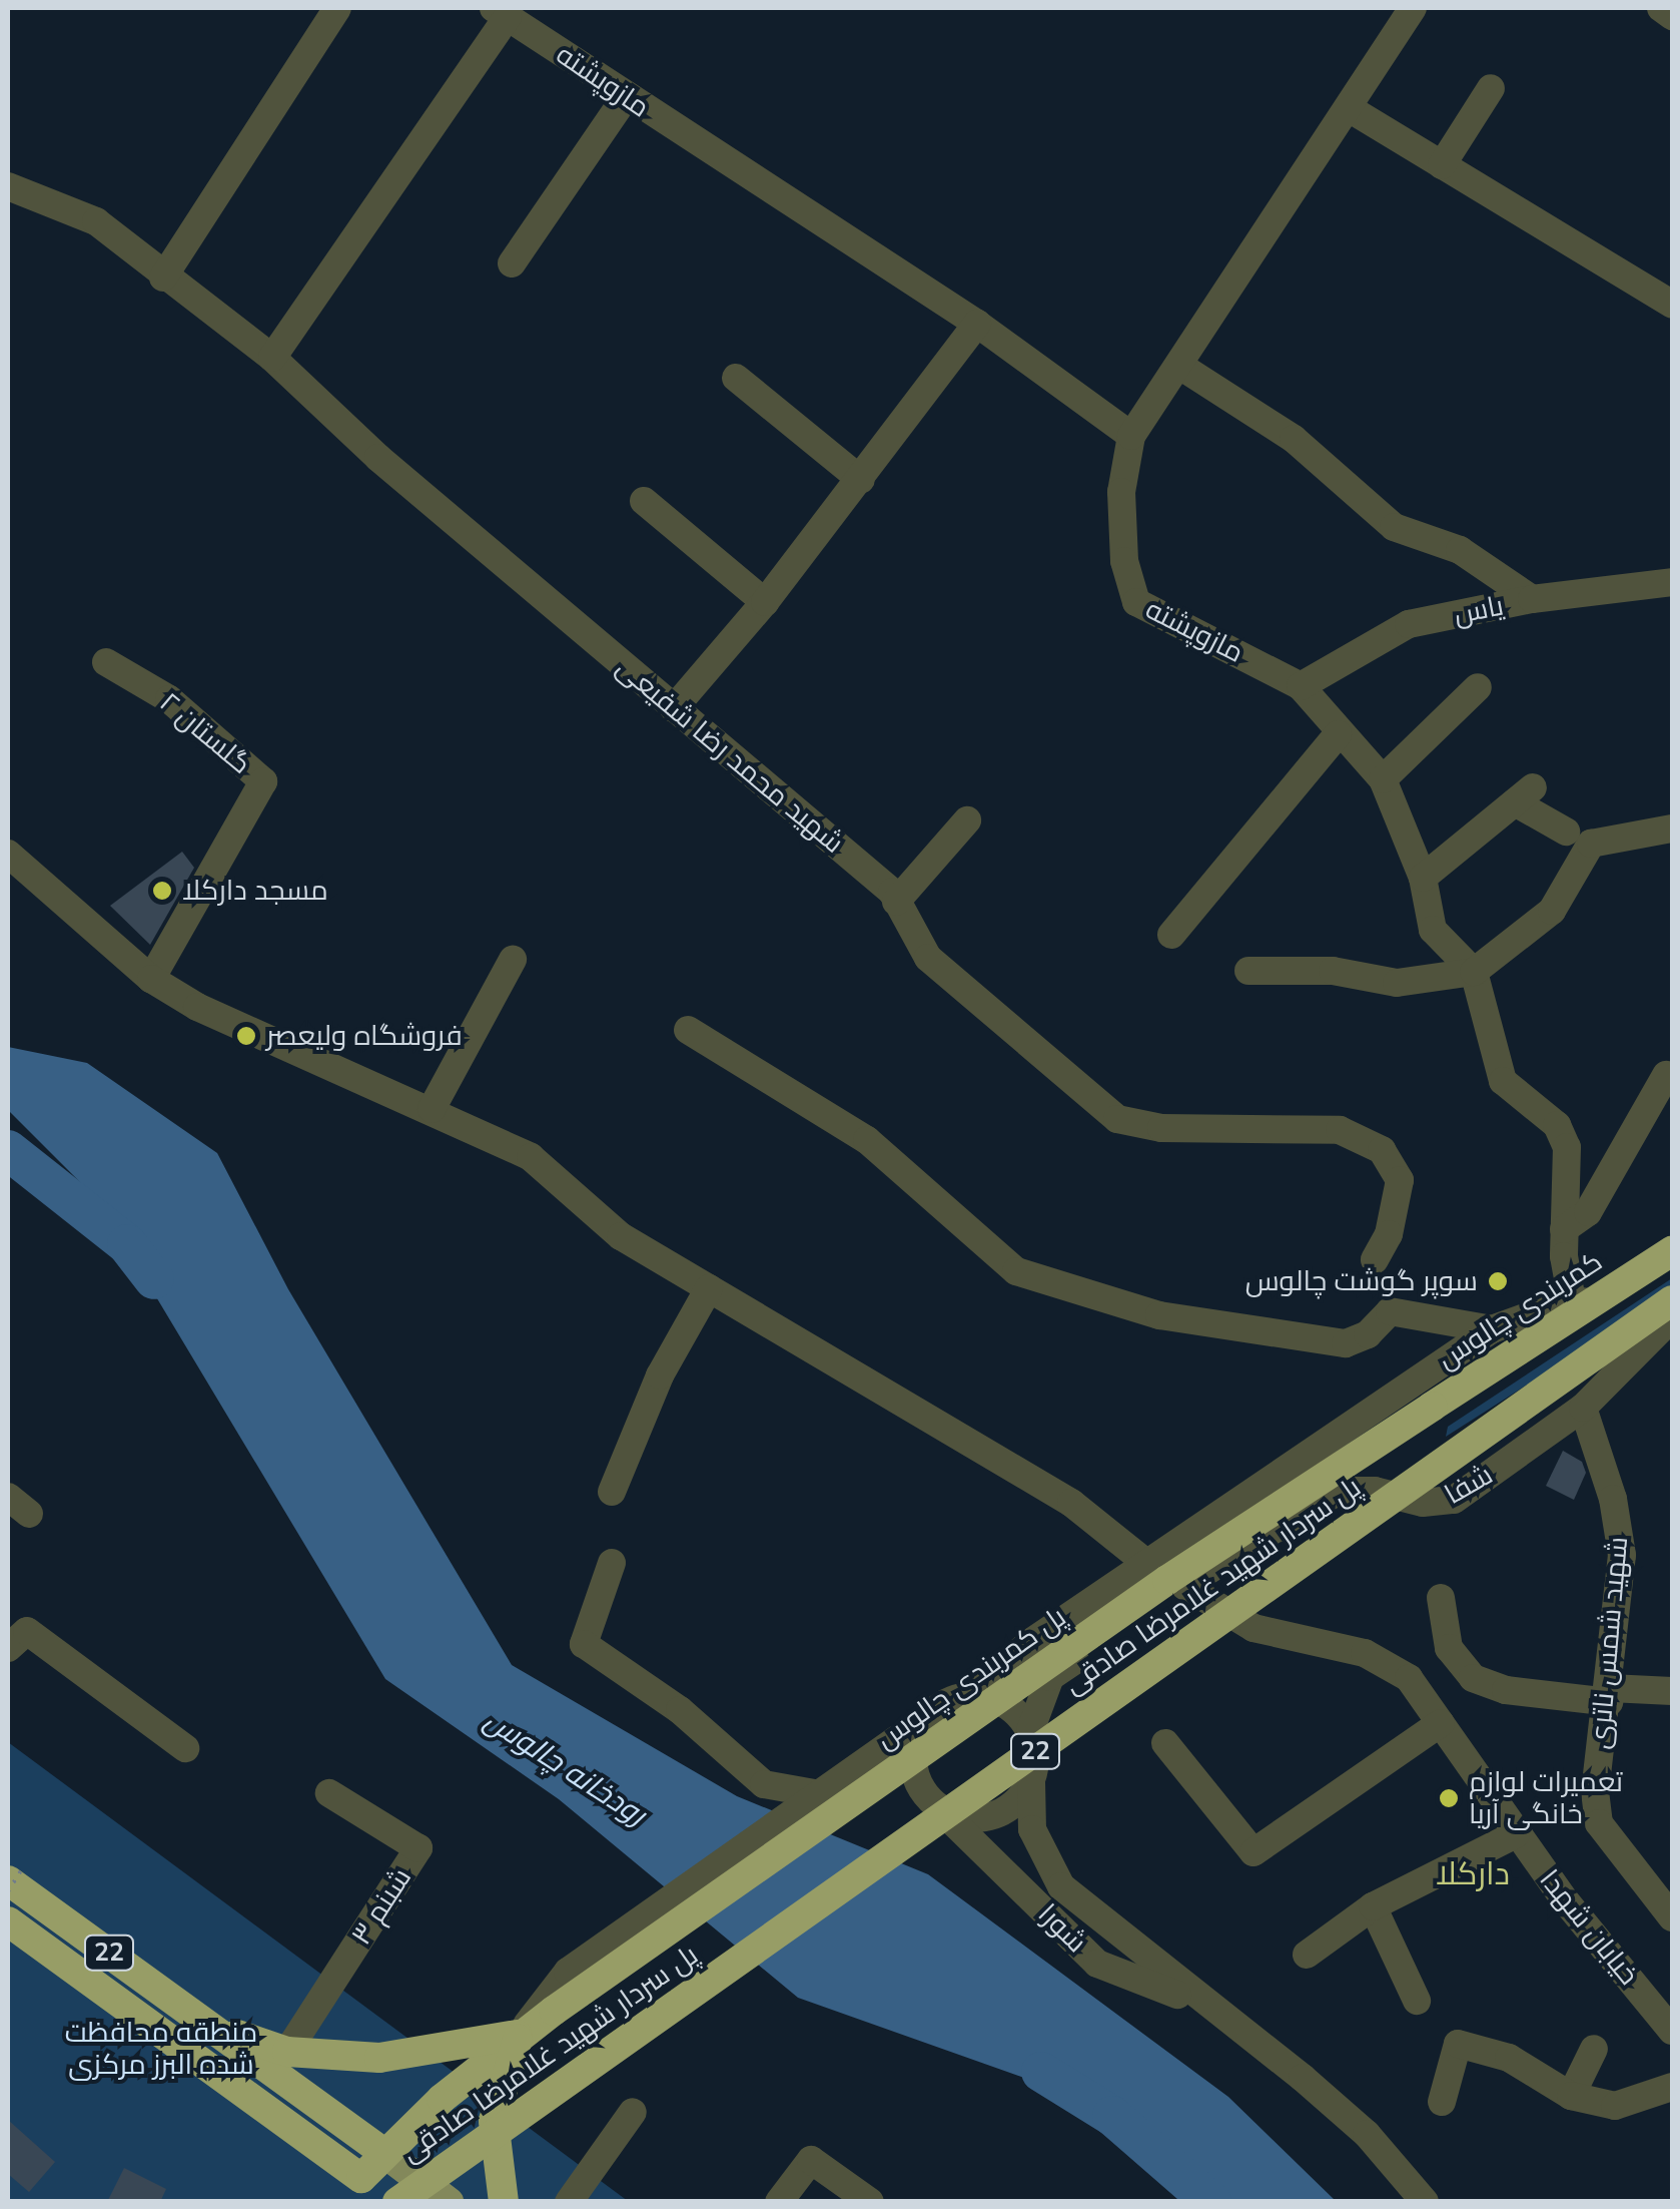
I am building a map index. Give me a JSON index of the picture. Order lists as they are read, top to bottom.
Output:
{
  "streets": {
    "highway": [
      "کمربندی چالوس",
      "پل سردار شهید غلامرضا صادقی",
      "پل کمربندی چالوس",
      "22"
    ],
    "street": [
      "مازوپشته",
      "یاس",
      "گلستان ۲",
      "شهید محمد رضا شفیعی",
      "شفا",
      "شهید شمس ناتری",
      "شبنم ۳",
      "خیابان شهدا",
      "شورا"
    ]
  },
  "crossings": [
    ["مازوپشته", "یاس"],
    ["مازوپشته", "کمربندی چالوس"],
    ["کمربندی چالوس", "پل کمربندی چالوس"],
    ["کمربندی چالوس", "22"],
    ["شفا", "شهید شمس ناتری"],
    ["شفا", "خیابان شهدا"],
    ["پل کمربندی چالوس", "22"]
  ],
  "districts": ["دارکلا"],
  "water": ["رودخانه چالوس"],
  "parks": ["منطقه محافظت شده البرز مرکزی"],
  "places": [
    "مسجد دارکلا",
    "فروشگاه ولیعصر",
    "سوپر گوشت چالوس",
    "تعمیرات لوازم خانگی آریا"
  ]
}
